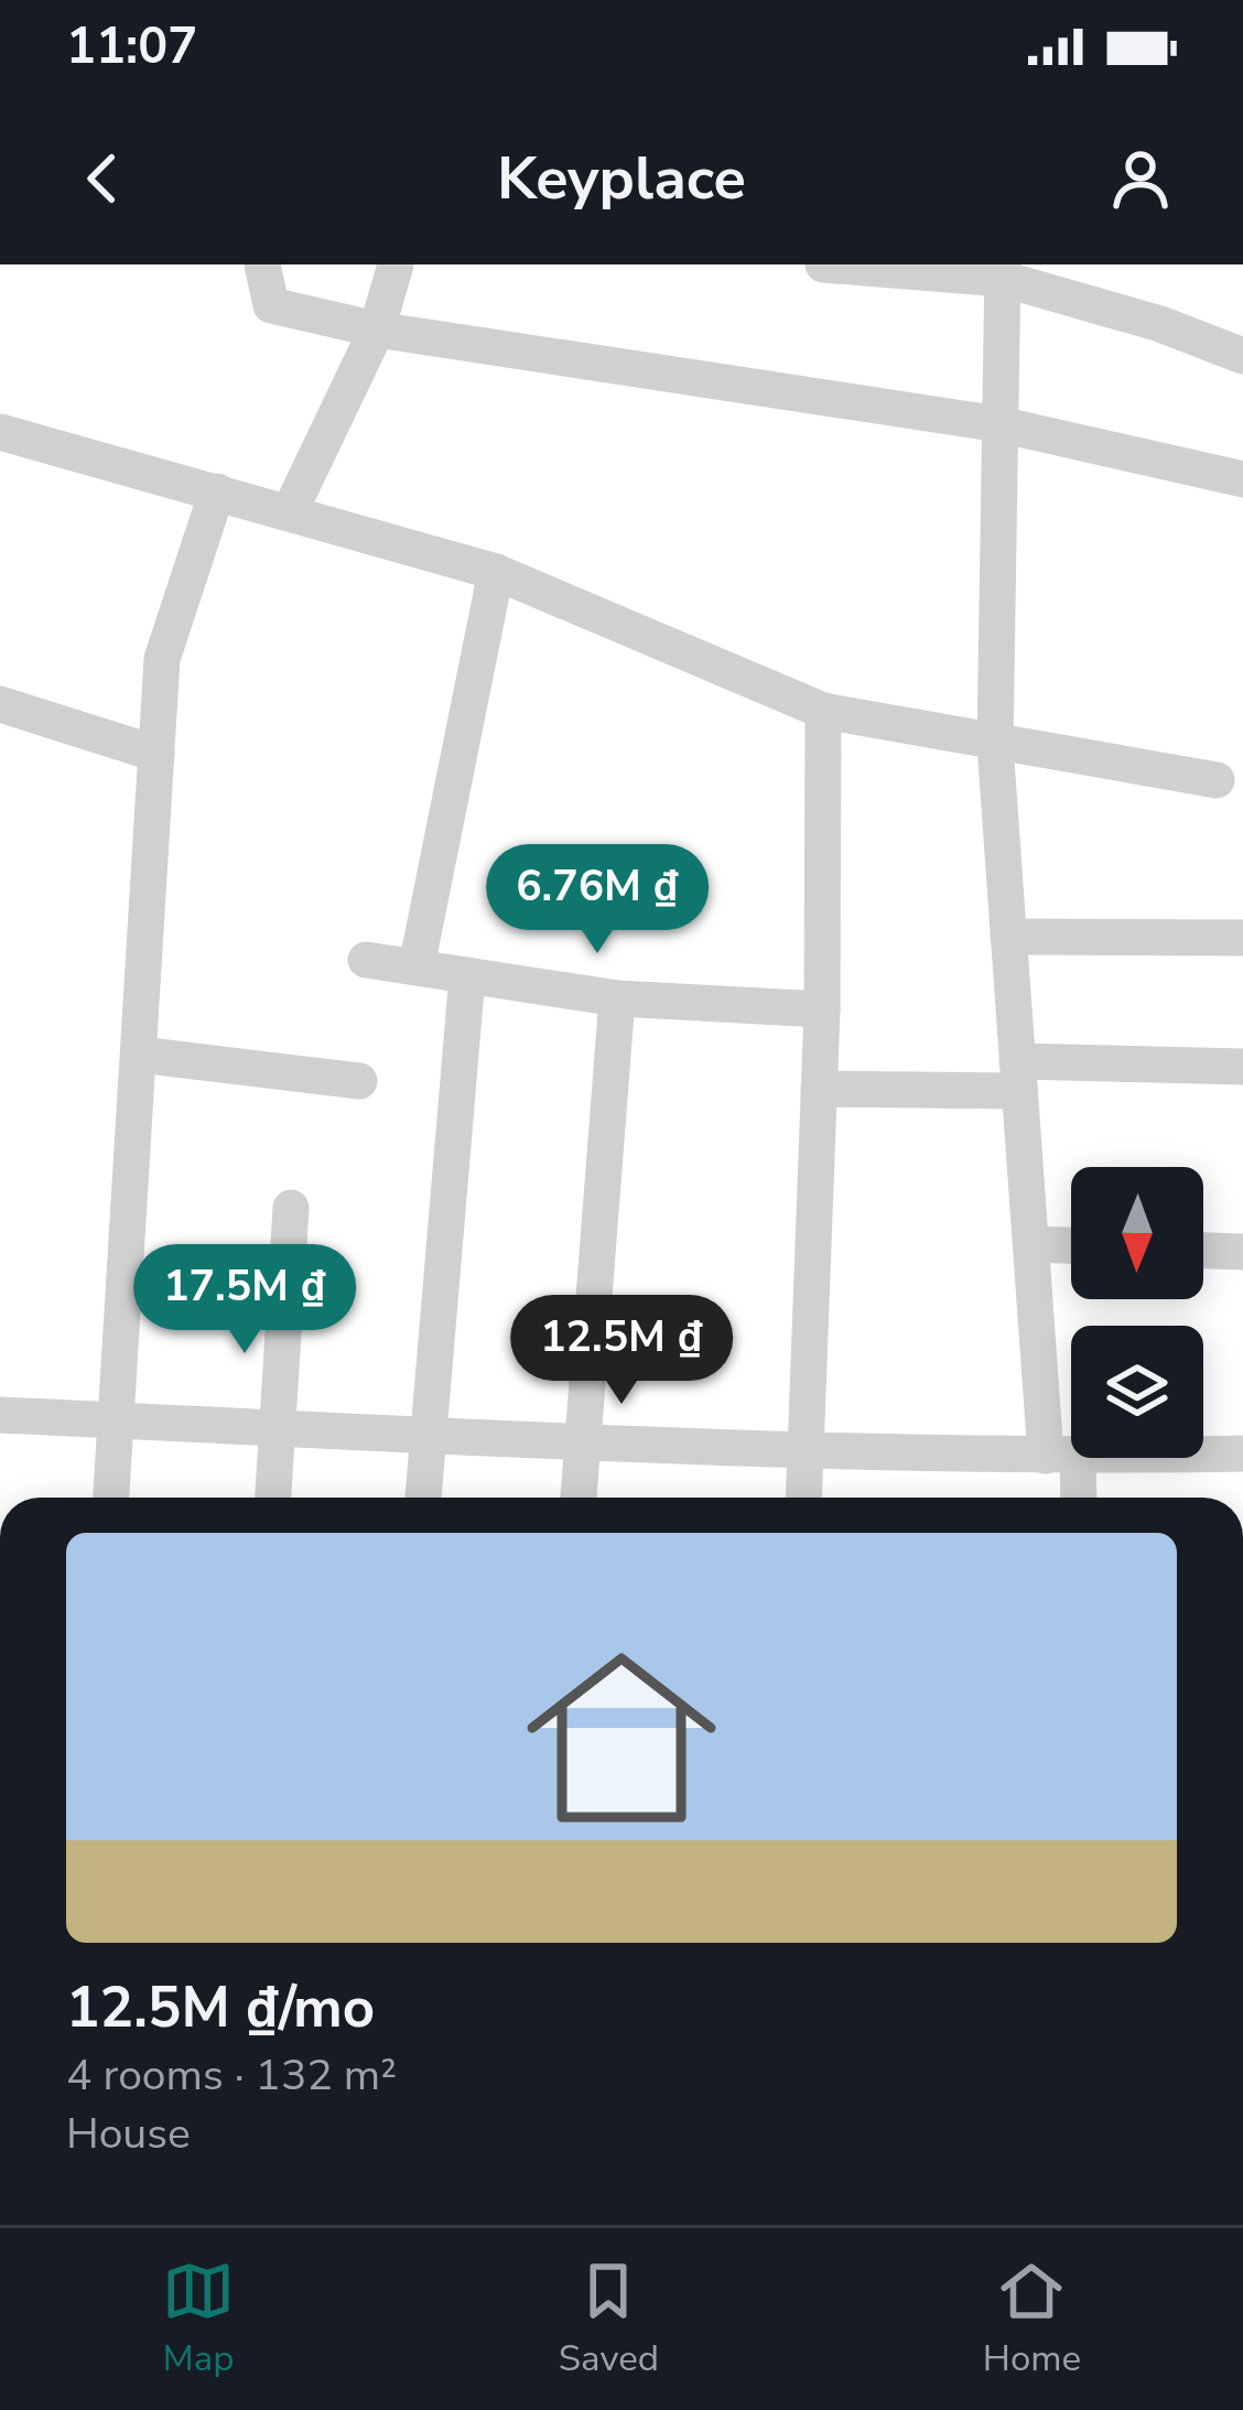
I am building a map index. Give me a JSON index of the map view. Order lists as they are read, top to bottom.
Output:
{
  "north": "bottom",
  "page": {
    "status": "11:07",
    "header": "Keyplace",
    "price": ["6.76M ₫", "17.5M ₫", "12.5M ₫"],
    "list": [
      {
        "name": "12.5M ₫/mo",
        "note": "4 rooms · 132 m² · House"
      }
    ],
    "tabs": ["Map", "Saved", "Home"]
  }
}
